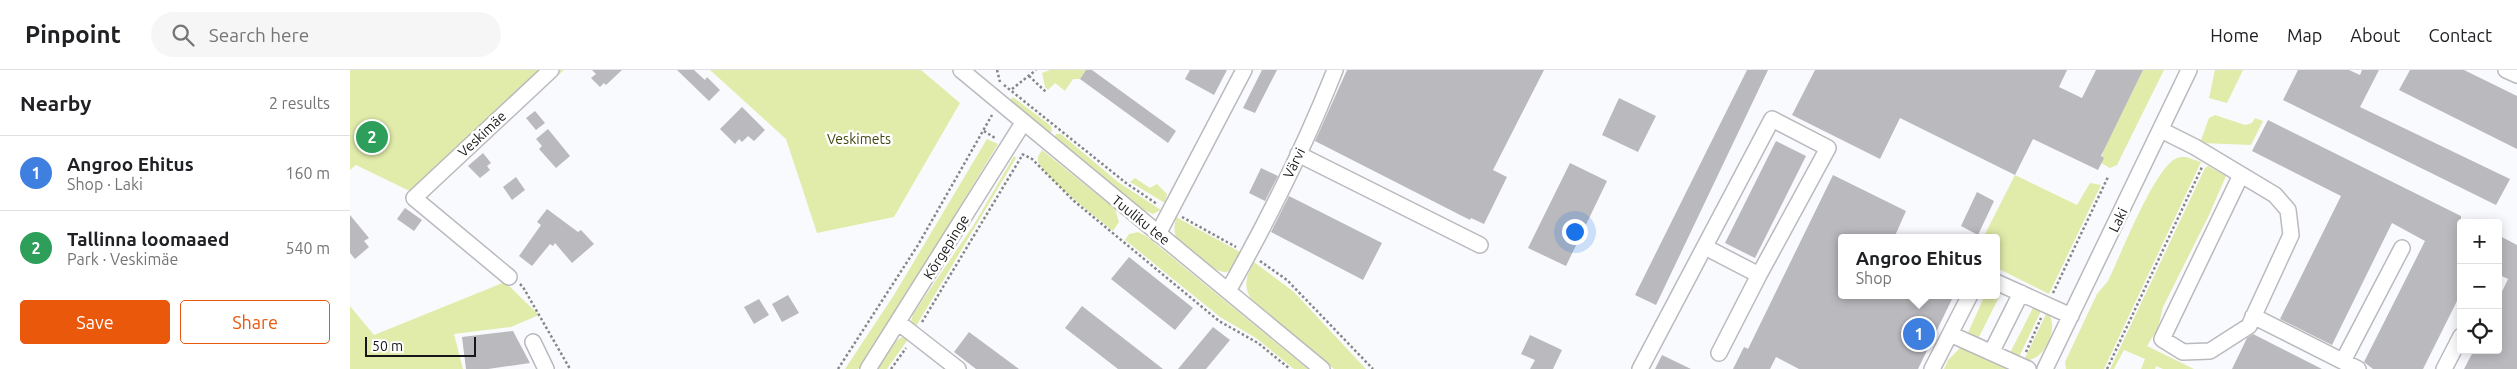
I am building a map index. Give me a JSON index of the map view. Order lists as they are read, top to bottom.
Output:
{
  "streets": {
    "street": [
      "Veskimäe",
      "Värvi",
      "Tuuliku tee",
      "Laki",
      "Kõrgepinge"
    ]
  },
  "crossings": [
    ["Värvi", "Tuuliku tee"],
    ["Tuuliku tee", "Kõrgepinge"]
  ],
  "parks": ["Veskimets"],
  "scale_bar": "50 m",
  "page": {
    "header": "Pinpoint",
    "search": "Search here",
    "nav": [
      "Home",
      "Map",
      "About",
      "Contact"
    ],
    "heading": ["Nearby", "2 results"],
    "pins": ["2", "1"],
    "list": [
      {
        "mark": "1",
        "name": "Angroo Ehitus",
        "note": "Shop · Laki",
        "value": "160 m"
      },
      {
        "mark": "2",
        "name": "Tallinna loomaaed",
        "note": "Park · Veskimäe",
        "value": "540 m"
      }
    ],
    "map_buttons": ["+", "−"],
    "popup": ["Angroo Ehitus", "Shop"],
    "buttons": ["Save", "Share"],
    "scale": "50 m"
  }
}
